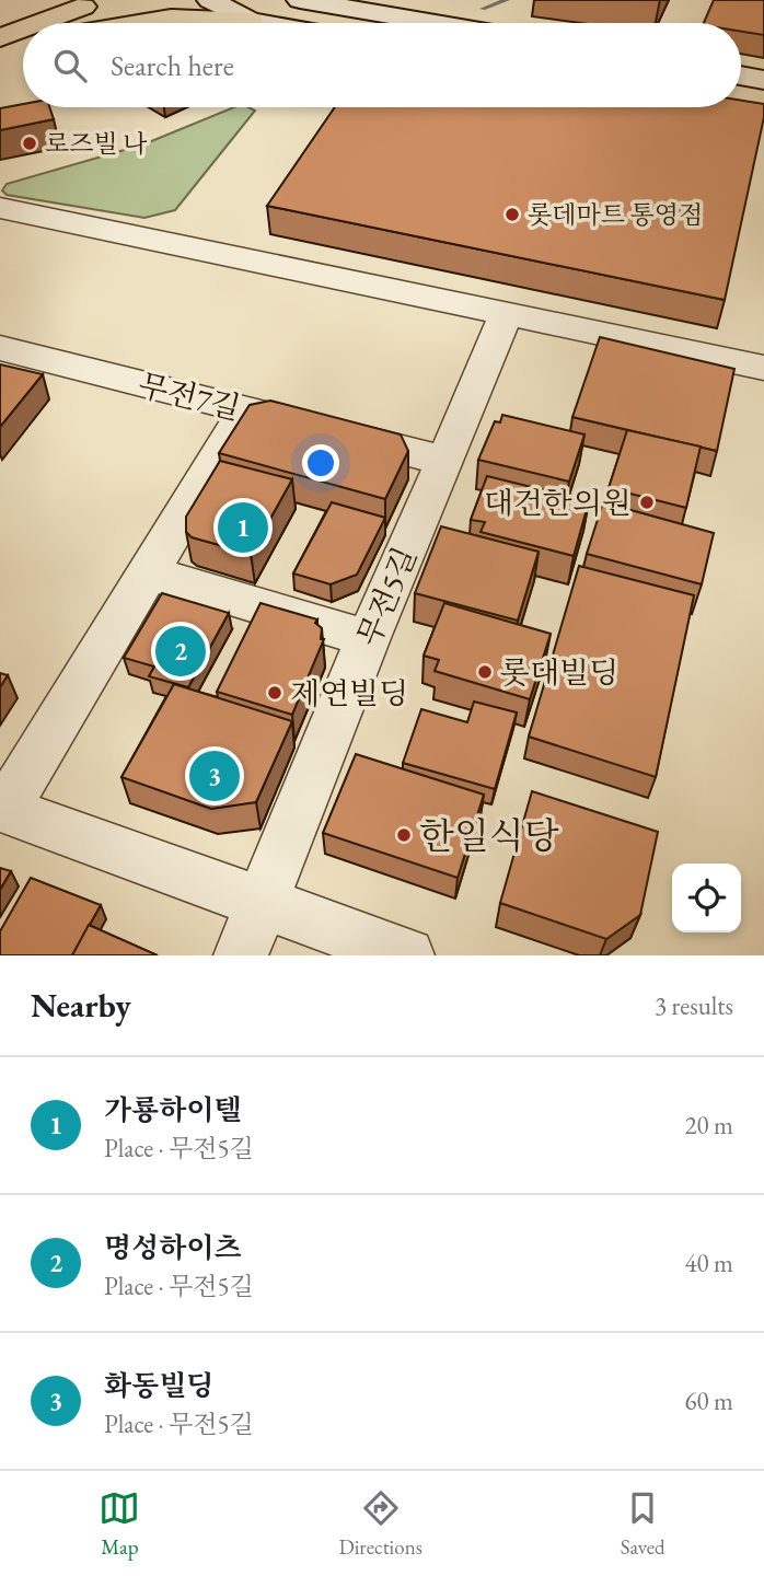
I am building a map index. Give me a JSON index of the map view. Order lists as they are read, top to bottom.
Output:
{
  "streets": {
    "street": ["무전7길", "무전5길"]
  },
  "crossings": [
    ["무전7길", "무전5길"]
  ],
  "places": [
    "로즈빌 나",
    "롯데마트 통영점",
    "대건한의원",
    "롯대빌딩",
    "제연빌딩",
    "한일식당"
  ],
  "page": {
    "search": "Search here",
    "pins": ["1", "2", "3"],
    "heading": ["Nearby", "3 results"],
    "list": [
      {
        "mark": "1",
        "name": "가룡하이텔",
        "note": "Place · 무전5길",
        "value": "20 m"
      },
      {
        "mark": "2",
        "name": "명성하이츠",
        "note": "Place · 무전5길",
        "value": "40 m"
      },
      {
        "mark": "3",
        "name": "화동빌딩",
        "note": "Place · 무전5길",
        "value": "60 m"
      }
    ],
    "nav": ["Map", "Directions", "Saved"]
  }
}
